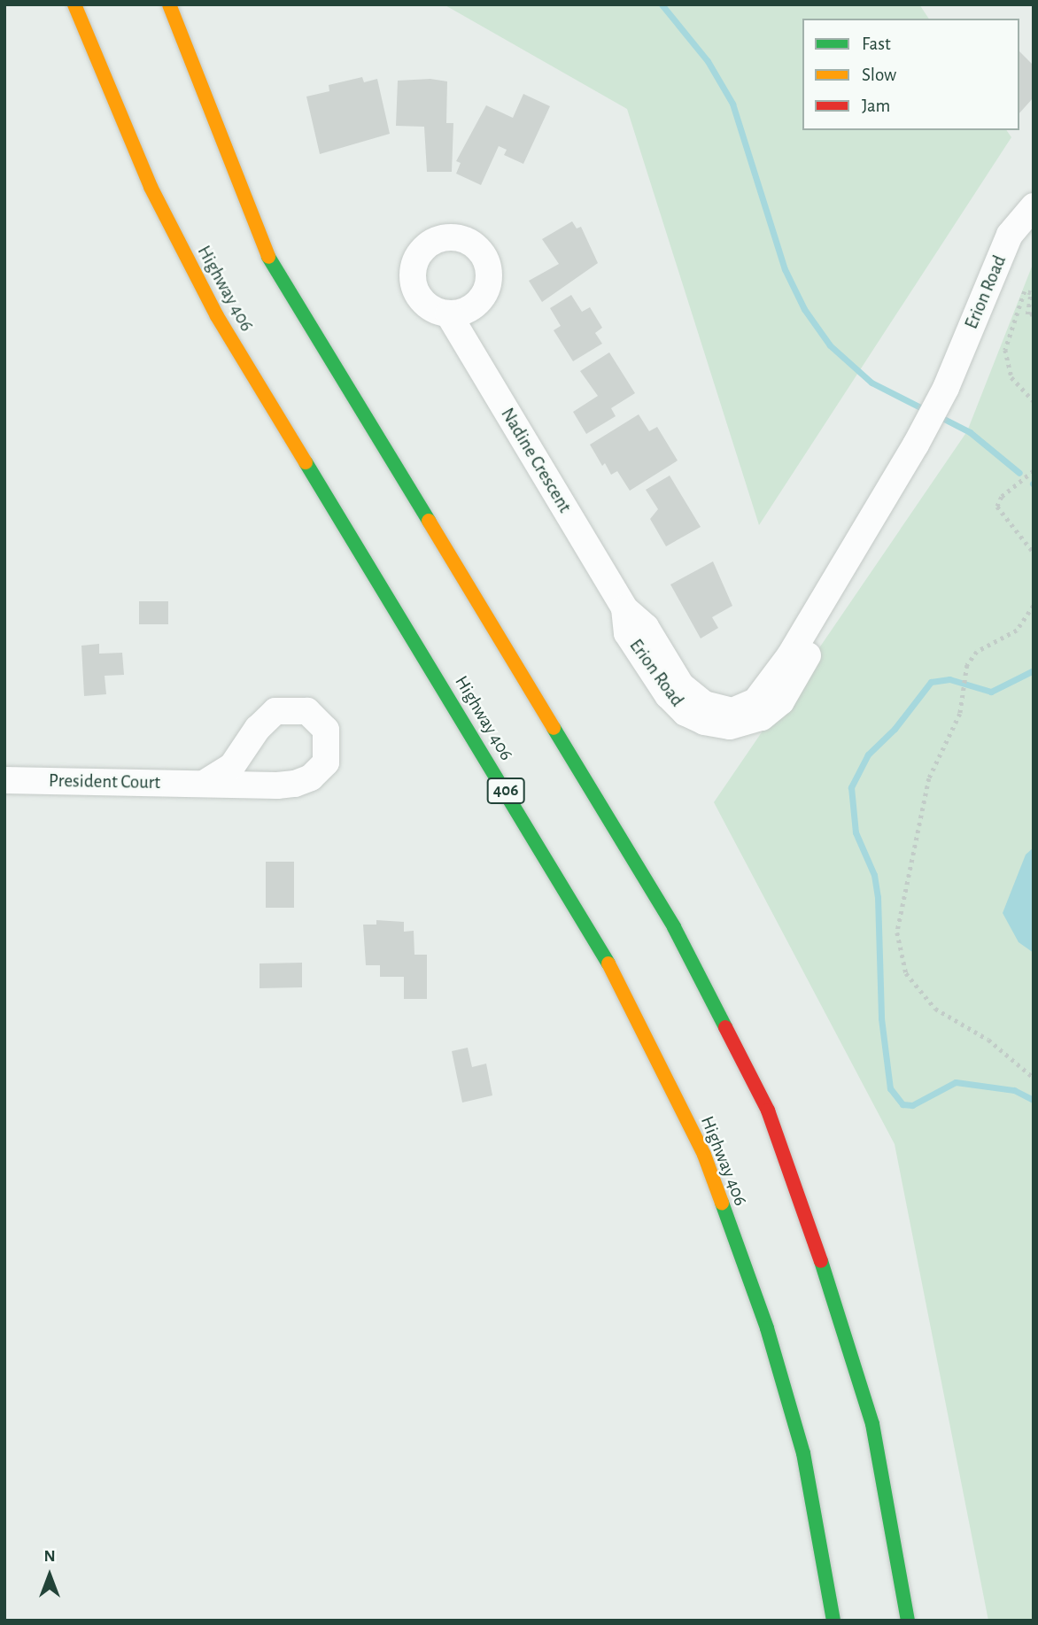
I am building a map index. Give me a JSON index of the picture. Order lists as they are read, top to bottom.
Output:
{
  "streets": {
    "highway": ["Highway 406", "406"],
    "street": ["Erion Road", "Nadine Crescent", "President Court"]
  },
  "crossings": [
    ["Erion Road", "Nadine Crescent"]
  ],
  "legend": ["Fast", "Slow", "Jam"],
  "north": "top"
}
